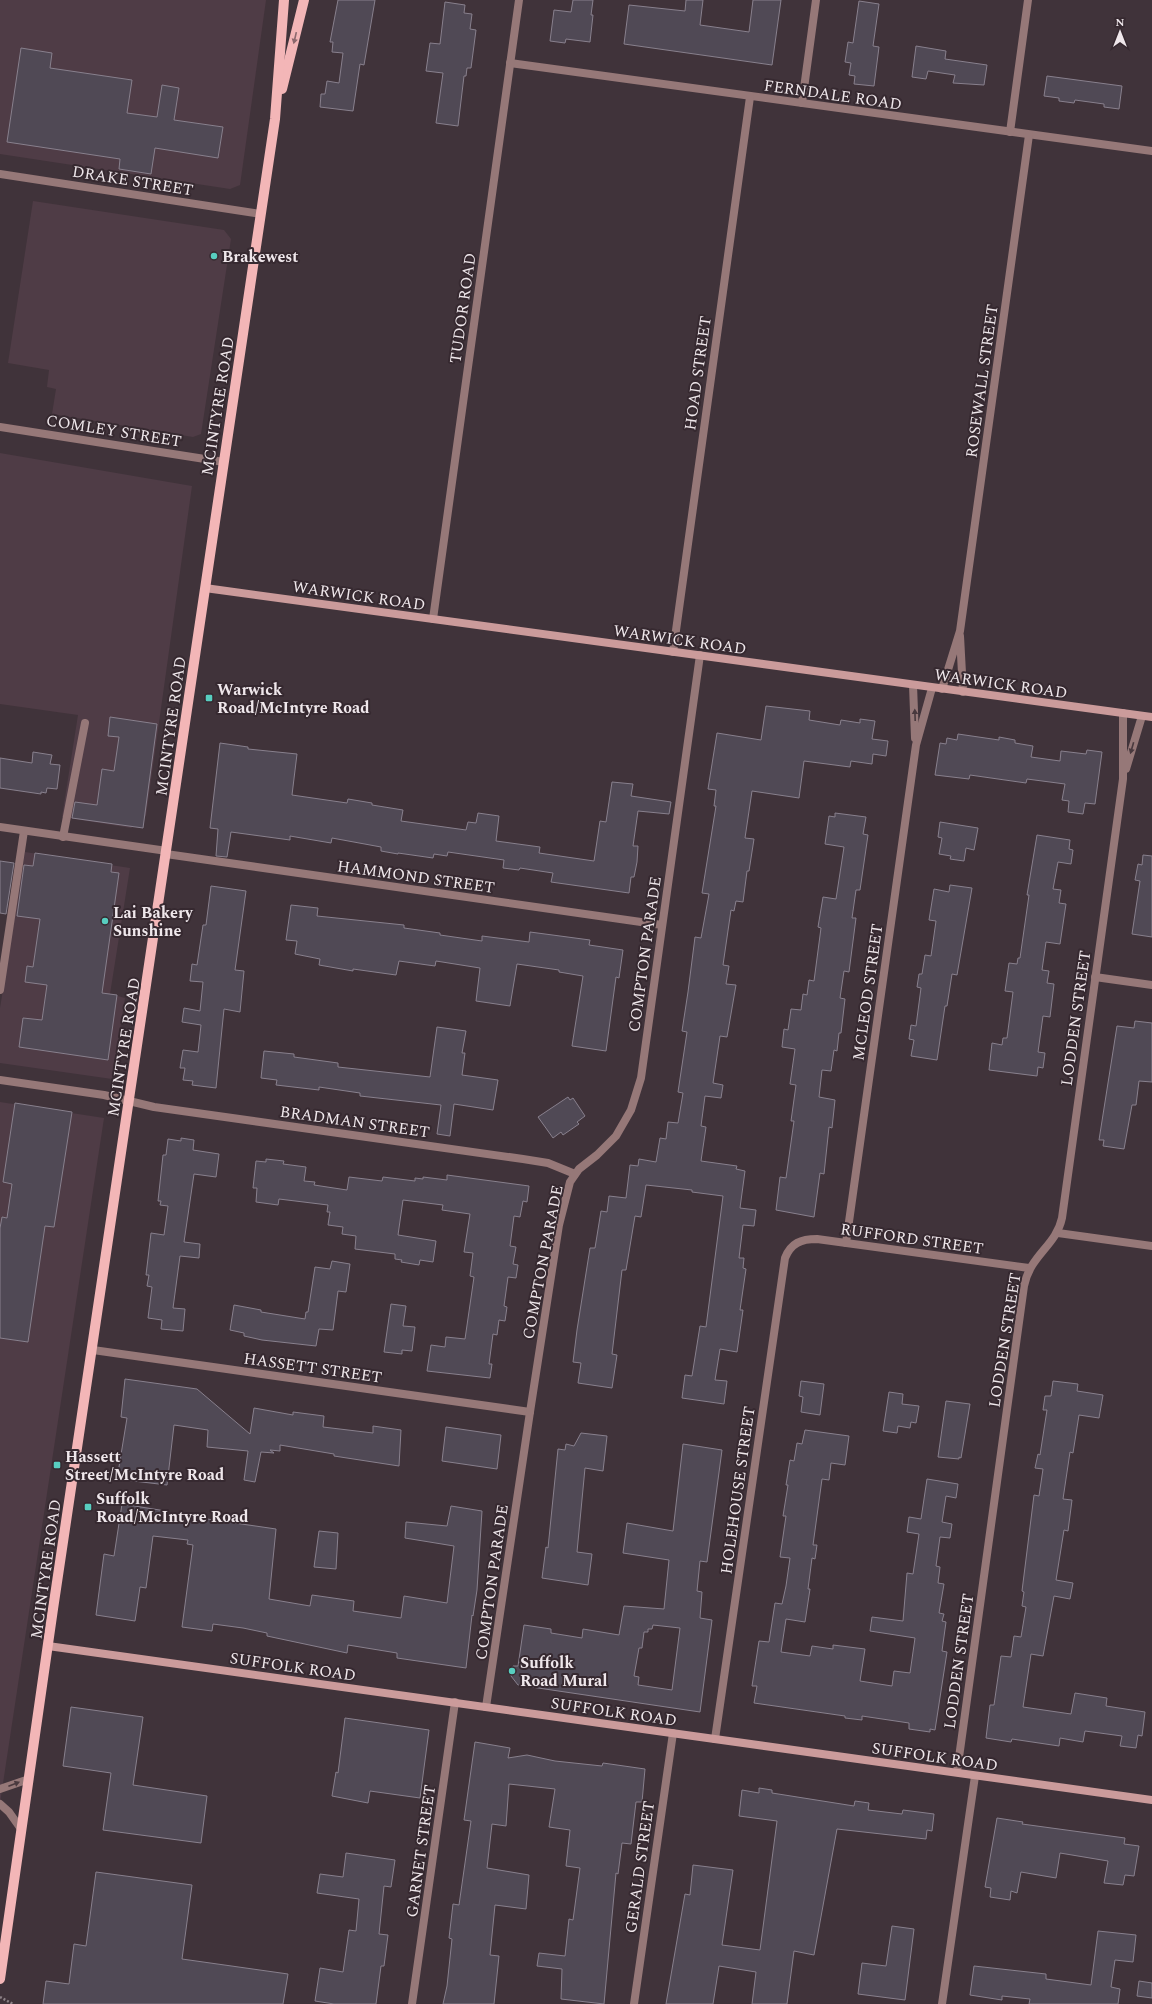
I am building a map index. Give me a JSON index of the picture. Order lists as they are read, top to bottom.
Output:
{
  "streets": {
    "main road": ["MCINTYRE ROAD"],
    "street": [
      "FERNDALE ROAD",
      "DRAKE STREET",
      "TUDOR ROAD",
      "HOAD STREET",
      "ROSEWALL STREET",
      "COMLEY STREET",
      "WARWICK ROAD",
      "HAMMOND STREET",
      "COMPTON PARADE",
      "MCLEOD STREET",
      "LODDEN STREET",
      "BRADMAN STREET",
      "RUFFORD STREET",
      "HASSETT STREET",
      "HOLEHOUSE STREET",
      "SUFFOLK ROAD",
      "GARNET STREET",
      "GERALD STREET"
    ]
  },
  "crossings": [
    ["FERNDALE ROAD", "TUDOR ROAD"],
    ["FERNDALE ROAD", "HOAD STREET"],
    ["FERNDALE ROAD", "ROSEWALL STREET"],
    ["DRAKE STREET", "MCINTYRE ROAD"],
    ["TUDOR ROAD", "WARWICK ROAD"],
    ["HOAD STREET", "WARWICK ROAD"],
    ["ROSEWALL STREET", "WARWICK ROAD"],
    ["MCINTYRE ROAD", "COMLEY STREET"],
    ["MCINTYRE ROAD", "WARWICK ROAD"],
    ["MCINTYRE ROAD", "HAMMOND STREET"],
    ["MCINTYRE ROAD", "BRADMAN STREET"],
    ["MCINTYRE ROAD", "HASSETT STREET"],
    ["MCINTYRE ROAD", "SUFFOLK ROAD"],
    ["WARWICK ROAD", "COMPTON PARADE"],
    ["WARWICK ROAD", "MCLEOD STREET"],
    ["WARWICK ROAD", "LODDEN STREET"],
    ["HAMMOND STREET", "COMPTON PARADE"],
    ["COMPTON PARADE", "BRADMAN STREET"],
    ["COMPTON PARADE", "HASSETT STREET"],
    ["COMPTON PARADE", "SUFFOLK ROAD"],
    ["MCLEOD STREET", "RUFFORD STREET"],
    ["LODDEN STREET", "RUFFORD STREET"],
    ["LODDEN STREET", "SUFFOLK ROAD"],
    ["RUFFORD STREET", "HOLEHOUSE STREET"],
    ["HOLEHOUSE STREET", "SUFFOLK ROAD"],
    ["SUFFOLK ROAD", "GARNET STREET"],
    ["SUFFOLK ROAD", "GERALD STREET"]
  ],
  "places": {
    "other": ["Brakewest", "Lai Bakery Sunshine", "Suffolk Road Mural"],
    "transit": ["Warwick Road/McIntyre Road", "Hassett Street/McIntyre Road", "Suffolk Road/McIntyre Road"]
  },
  "north": "top"
}
